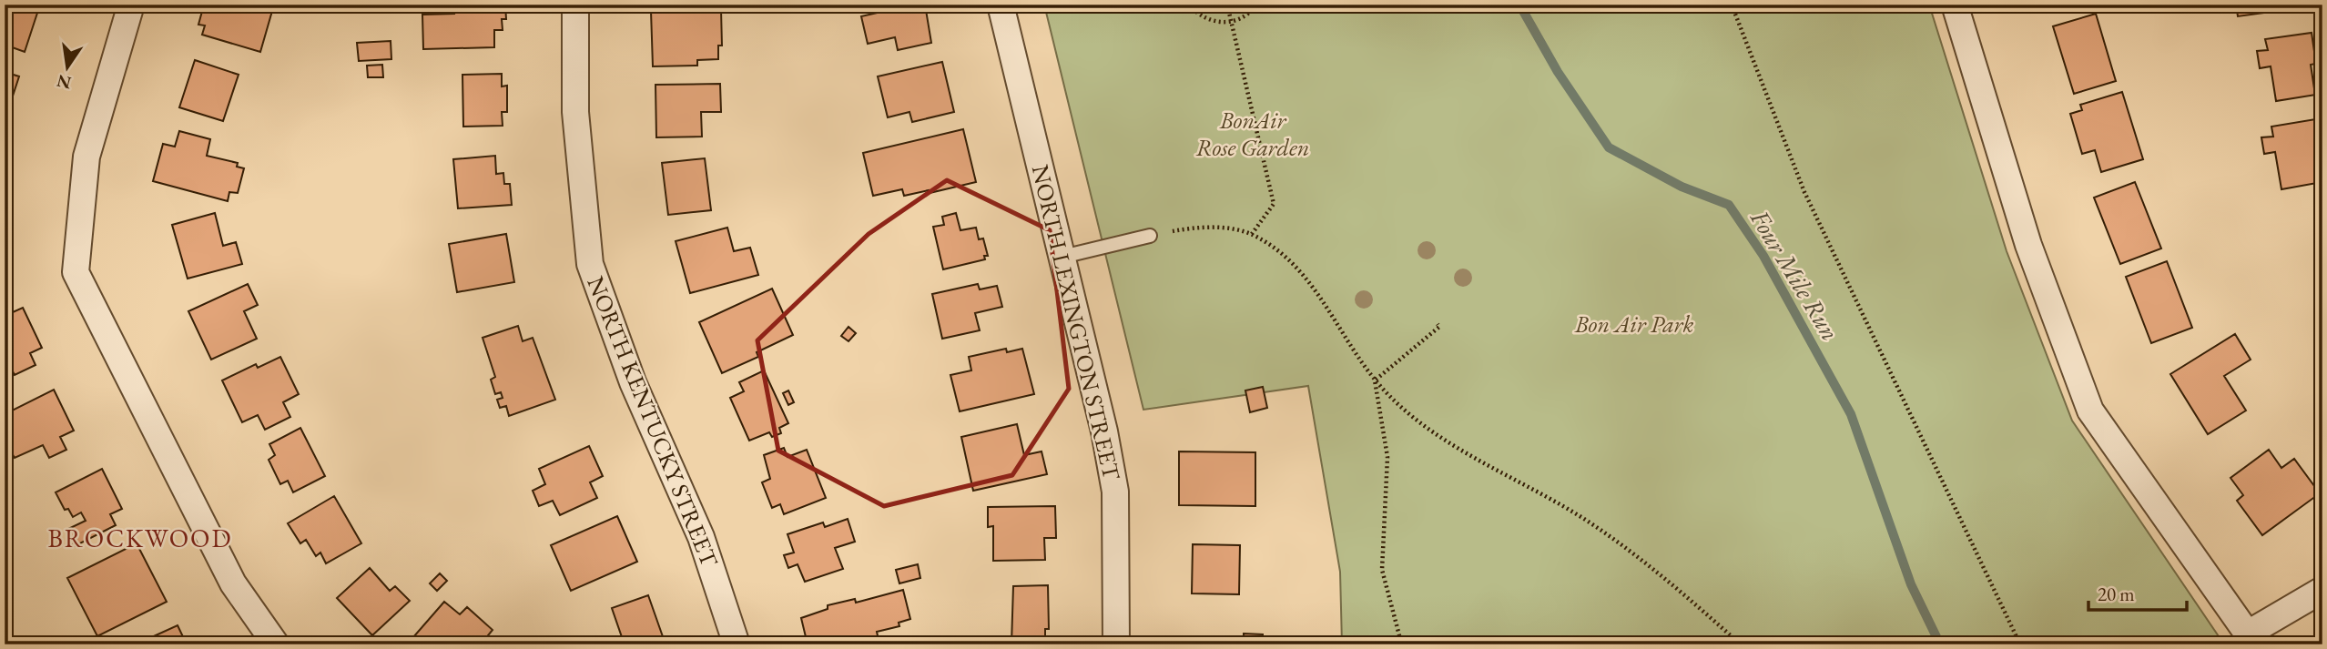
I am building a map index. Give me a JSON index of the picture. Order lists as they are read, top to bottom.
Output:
{
  "streets": {
    "street": ["NORTH LEXINGTON STREET", "NORTH KENTUCKY STREET"]
  },
  "districts": ["BROCKWOOD"],
  "water": ["Four Mile Run"],
  "parks": ["BonAir Rose Garden", "Bon Air Park"],
  "scale_bar": "20 m",
  "north": "bottom"
}
